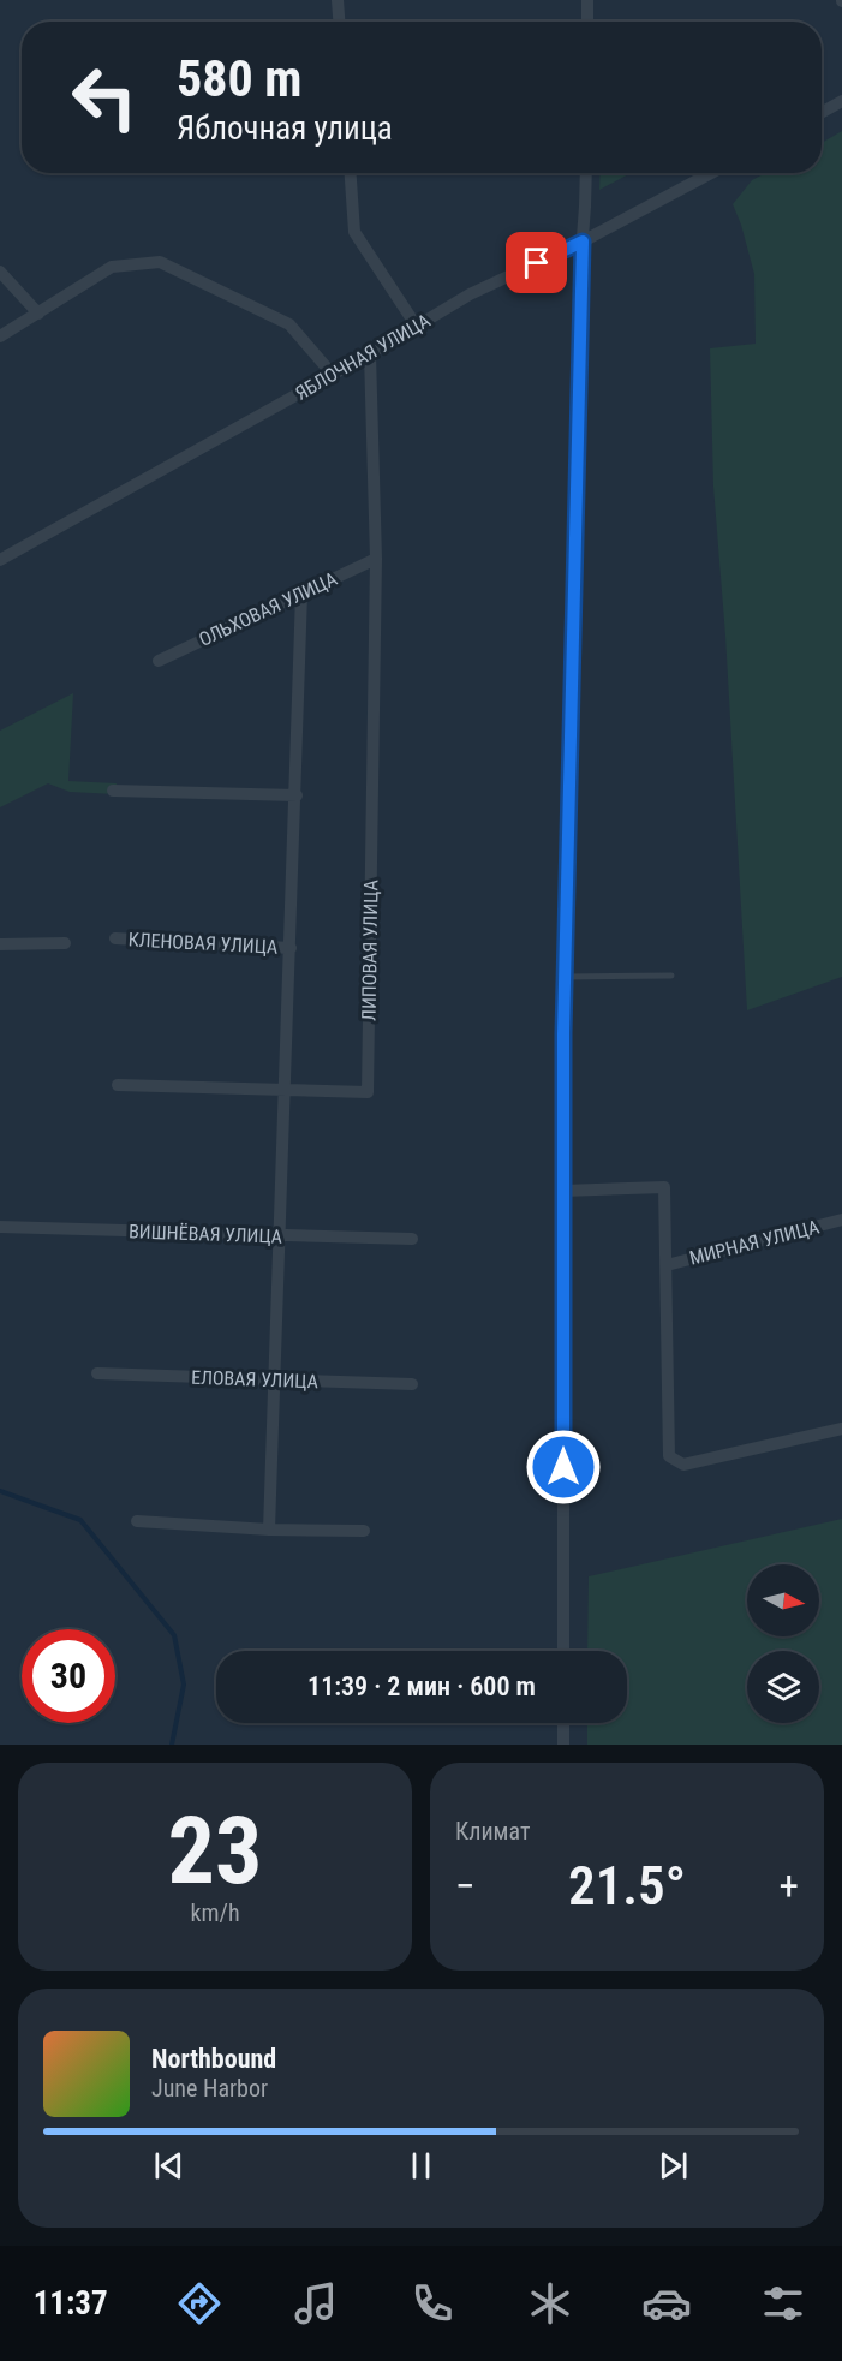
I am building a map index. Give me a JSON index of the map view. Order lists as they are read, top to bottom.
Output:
{
  "streets": {
    "street": [
      "ЯБЛОЧНАЯ УЛИЦА",
      "ОЛЬХОВАЯ УЛИЦА",
      "КЛЕНОВАЯ УЛИЦА",
      "ЛИПОВАЯ УЛИЦА",
      "ВИШНЁВАЯ УЛИЦА",
      "МИРНАЯ УЛИЦА",
      "ЕЛОВАЯ УЛИЦА"
    ]
  },
  "crossings": [
    ["ОЛЬХОВАЯ УЛИЦА", "ЛИПОВАЯ УЛИЦА"]
  ],
  "north": "right",
  "page": {
    "turn": ["580 m", "Яблочная улица"],
    "limit": "30",
    "trip": "11:39 · 2 мин · 600 m",
    "tile": [
      ["23", "km/h"],
      "Климат"
    ],
    "heat": ["−", "21.5°", "+"],
    "song": ["Northbound", "June Harbor"],
    "tabs": "11:37"
  }
}
